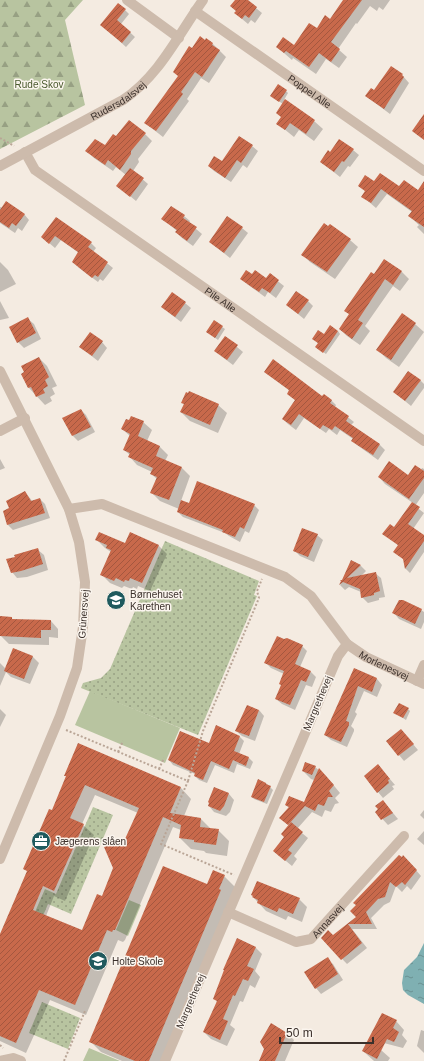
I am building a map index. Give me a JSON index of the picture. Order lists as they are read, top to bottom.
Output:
{
  "streets": {
    "street": [
      "Poppel Alle",
      "Rudersdalsvej",
      "Pile Alle",
      "Grünersvej",
      "Morlenesvej",
      "Margrethevej",
      "Annasvej"
    ]
  },
  "crossings": [
    ["Poppel Alle", "Rudersdalsvej"],
    ["Rudersdalsvej", "Pile Alle"],
    ["Morlenesvej", "Margrethevej"],
    ["Margrethevej", "Annasvej"]
  ],
  "parks": ["Rude Skov"],
  "places": {
    "school or university": ["Børnehuset Karethen", "Holte Skole"],
    "office": ["Jægerens slåen"]
  },
  "scale_bar": "50 m"
}
